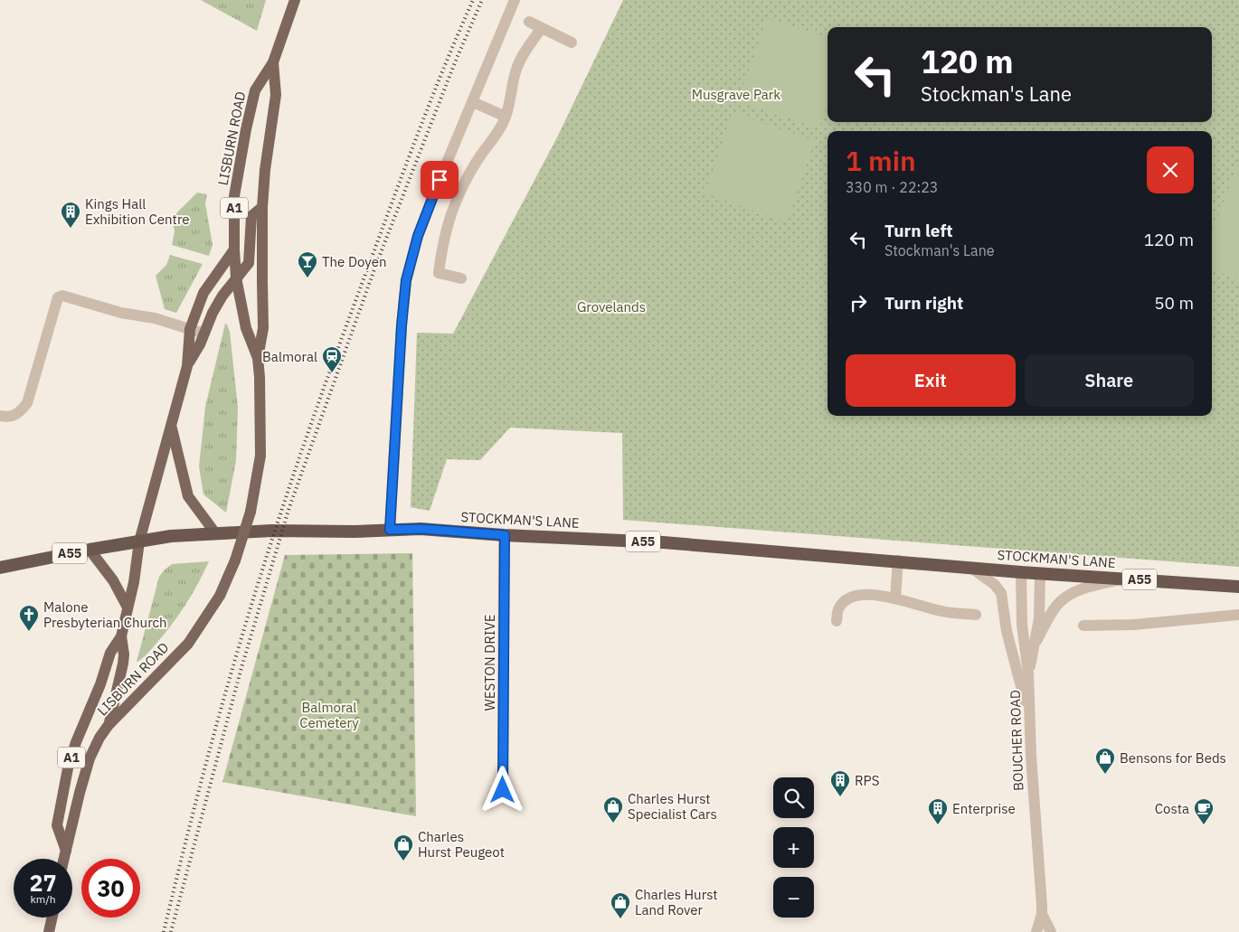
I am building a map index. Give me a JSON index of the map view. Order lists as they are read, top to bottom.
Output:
{
  "streets": {
    "highway": ["STOCKMAN'S LANE", "A55"],
    "main road": ["LISBURN ROAD", "A1"],
    "street": ["WESTON DRIVE", "BOUCHER ROAD"]
  },
  "crossings": [
    ["LISBURN ROAD", "A1"],
    ["A1", "STOCKMAN'S LANE"],
    ["A1", "A55"],
    ["STOCKMAN'S LANE", "A55"],
    ["STOCKMAN'S LANE", "WESTON DRIVE"],
    ["STOCKMAN'S LANE", "BOUCHER ROAD"]
  ],
  "parks": ["Musgrave Park", "Grovelands", "Balmoral Cemetery"],
  "places": {
    "building": ["Kings Hall Exhibition Centre", "RPS", "Enterprise"],
    "bar": ["The Doyen"],
    "station": ["Balmoral"],
    "church": ["Malone Presbyterian Church"],
    "shop": [
      "Bensons for Beds",
      "Charles Hurst Specialist Cars",
      "Charles Hurst Peugeot",
      "Charles Hurst Land Rover"
    ],
    "cafe": ["Costa"]
  },
  "page": {
    "turn": ["120 m", "Stockman's Lane"],
    "heading": ["1 min", "330 m · 22:23"],
    "list": [
      {
        "name": "Turn left",
        "note": "Stockman's Lane",
        "value": "120 m"
      },
      {
        "name": "Turn right",
        "value": "50 m"
      }
    ],
    "buttons": ["Exit", "Share"],
    "map_buttons": ["+", "−"],
    "speed": "27 km/h",
    "limit": "30"
  }
}
